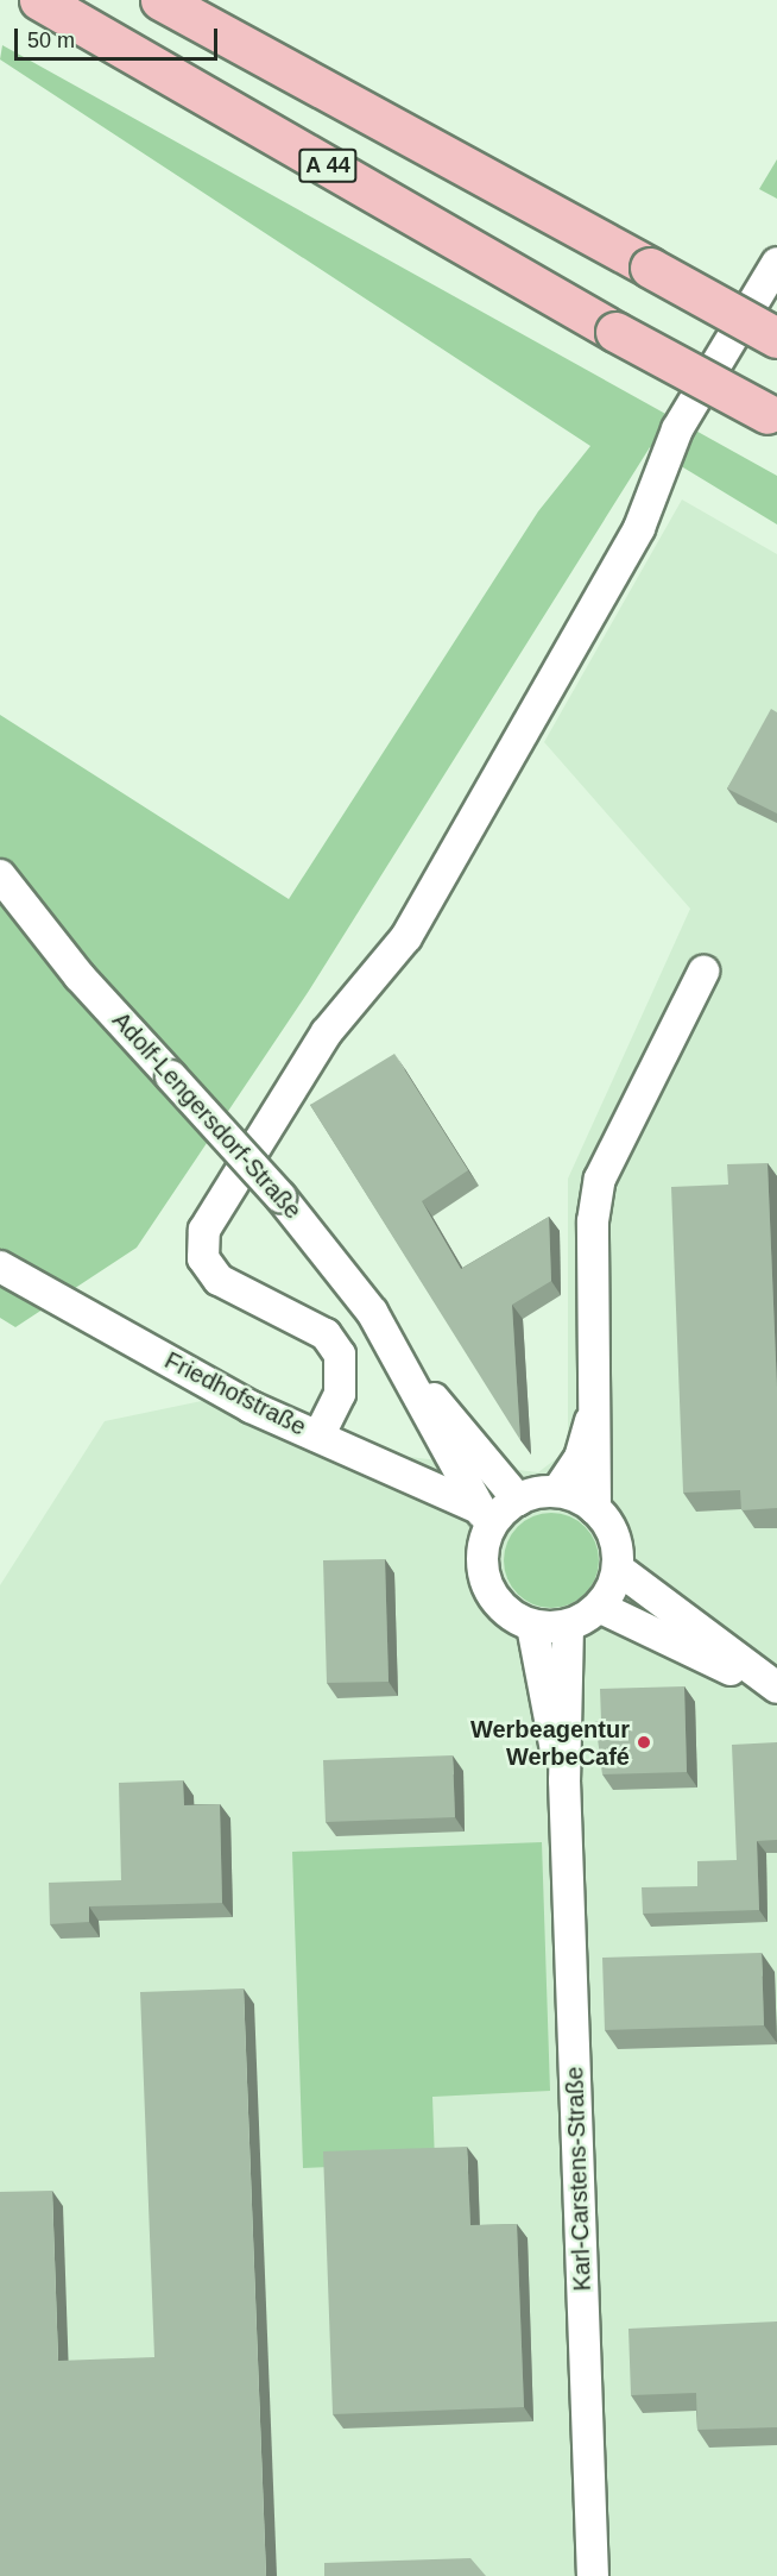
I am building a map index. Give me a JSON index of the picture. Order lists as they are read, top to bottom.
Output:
{
  "streets": {
    "highway": ["A 44"],
    "street": ["Adolf-Lengersdorf-Straße", "Friedhofstraße", "Karl-Carstens-Straße"]
  },
  "crossings": [
    ["Adolf-Lengersdorf-Straße", "Friedhofstraße"],
    ["Adolf-Lengersdorf-Straße", "Karl-Carstens-Straße"],
    ["Friedhofstraße", "Karl-Carstens-Straße"]
  ],
  "places": ["Werbeagentur WerbeCafé"],
  "scale_bar": "50 m"
}
